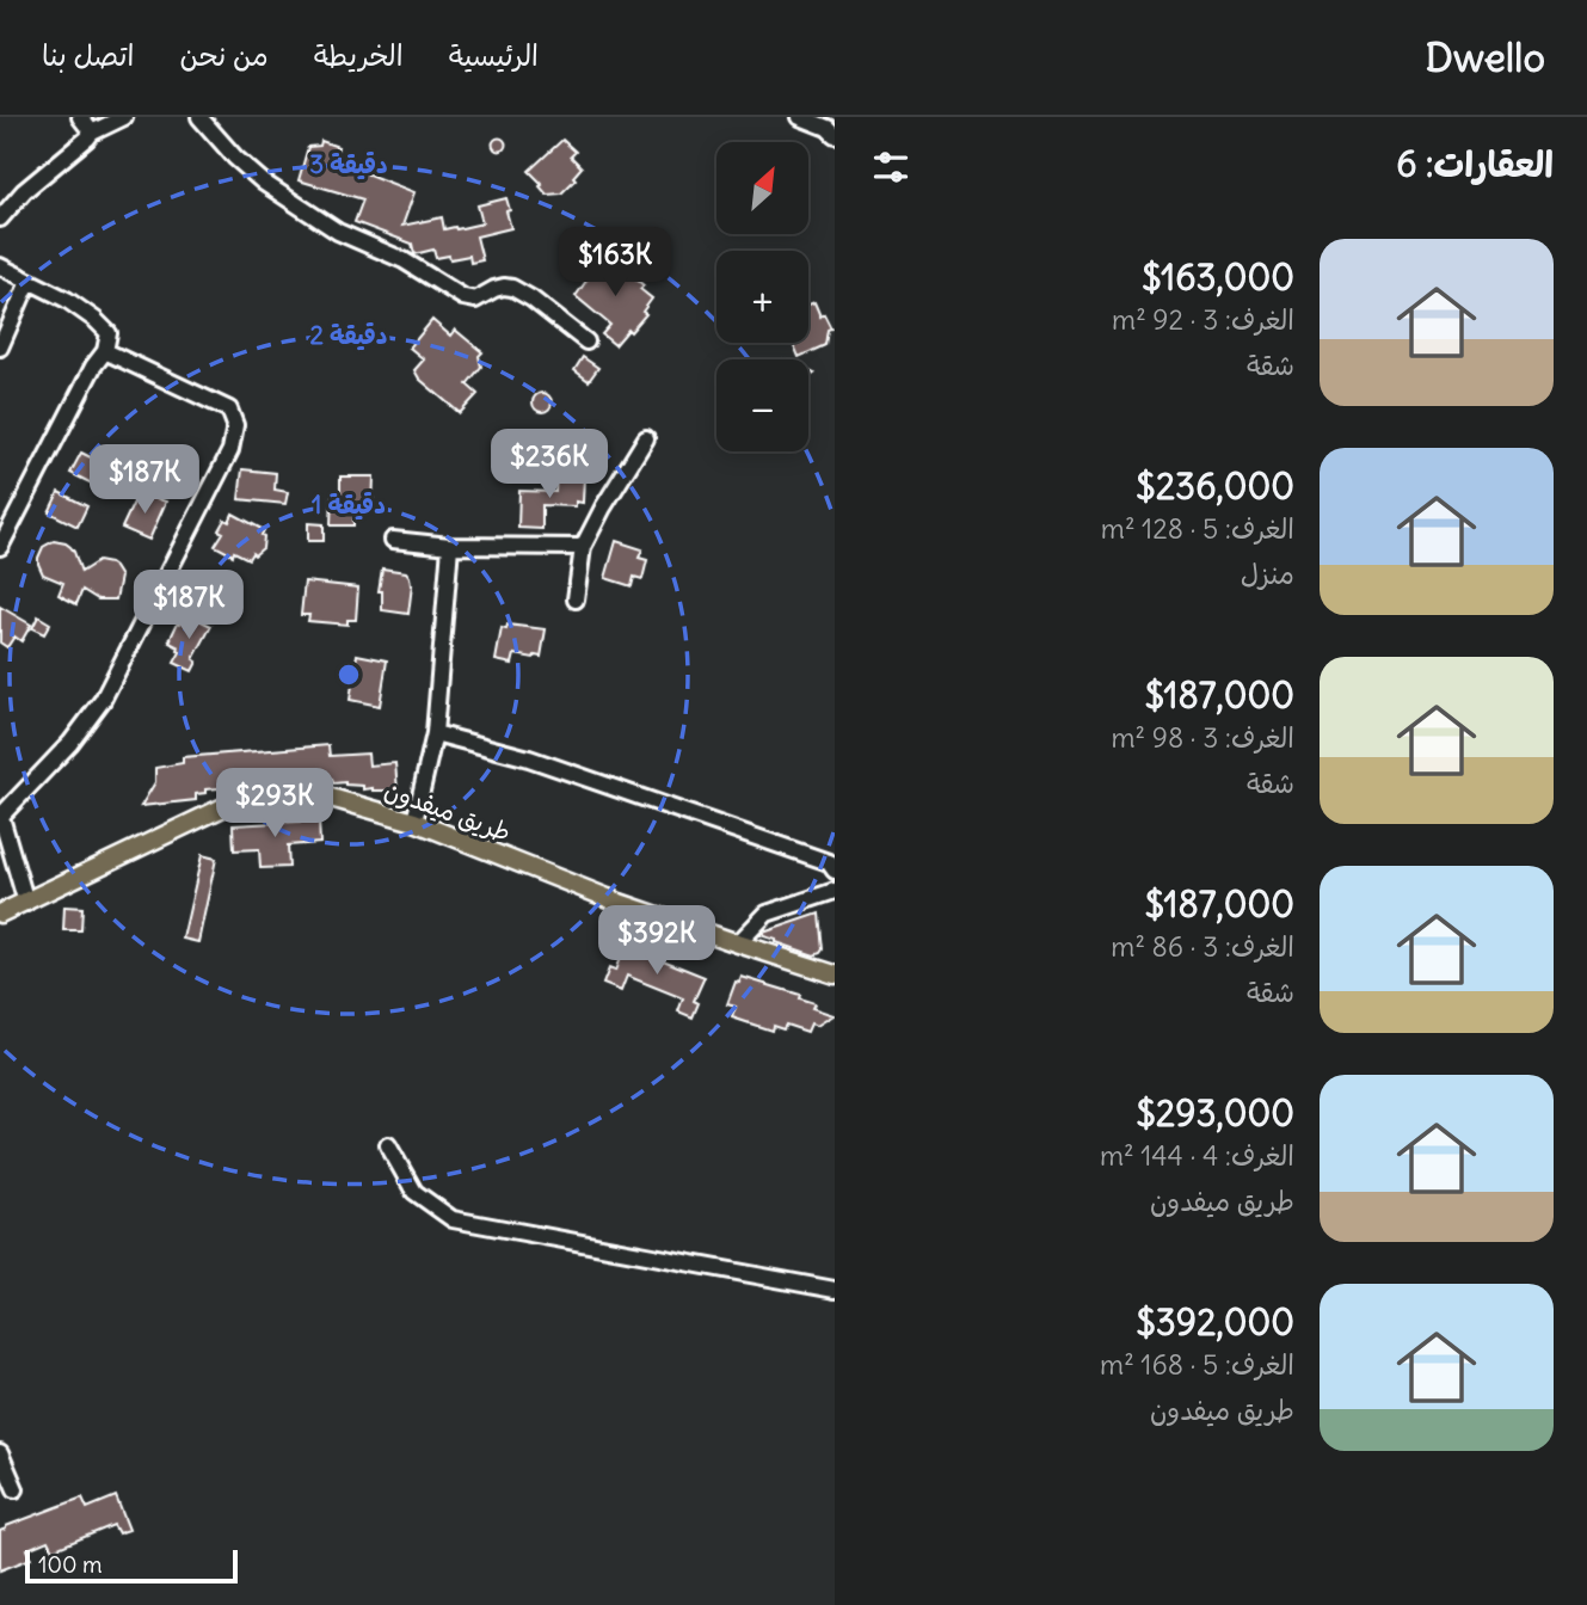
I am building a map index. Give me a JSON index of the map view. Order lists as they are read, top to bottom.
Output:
{
  "streets": {
    "main road": ["طريق ميفدون"]
  },
  "scale_bar": "100 m",
  "north": "top right",
  "page": {
    "header": "Dwello",
    "nav": [
      "الرئيسية",
      "الخريطة",
      "من نحن",
      "اتصل بنا"
    ],
    "heading": "العقارات: 6",
    "map_buttons": ["+", "−"],
    "list": [
      {
        "name": "$163,000",
        "note": "الغرف: 3 · 92 m² · شقة"
      },
      {
        "name": "$236,000",
        "note": "الغرف: 5 · 128 m² · منزل"
      },
      {
        "name": "$187,000",
        "note": "الغرف: 3 · 98 m² · شقة"
      },
      {
        "name": "$187,000",
        "note": "الغرف: 3 · 86 m² · شقة"
      },
      {
        "name": "$293,000",
        "note": "الغرف: 4 · 144 m² · طريق ميفدون"
      },
      {
        "name": "$392,000",
        "note": "الغرف: 5 · 168 m² · طريق ميفدون"
      }
    ],
    "price": [
      "$163K",
      "$236K",
      "$187K",
      "$187K",
      "$293K",
      "$392K"
    ],
    "scale": "100 m"
  },
  "rings": ["3 دقيقة", "2 دقيقة", "1 دقيقة"]
}
